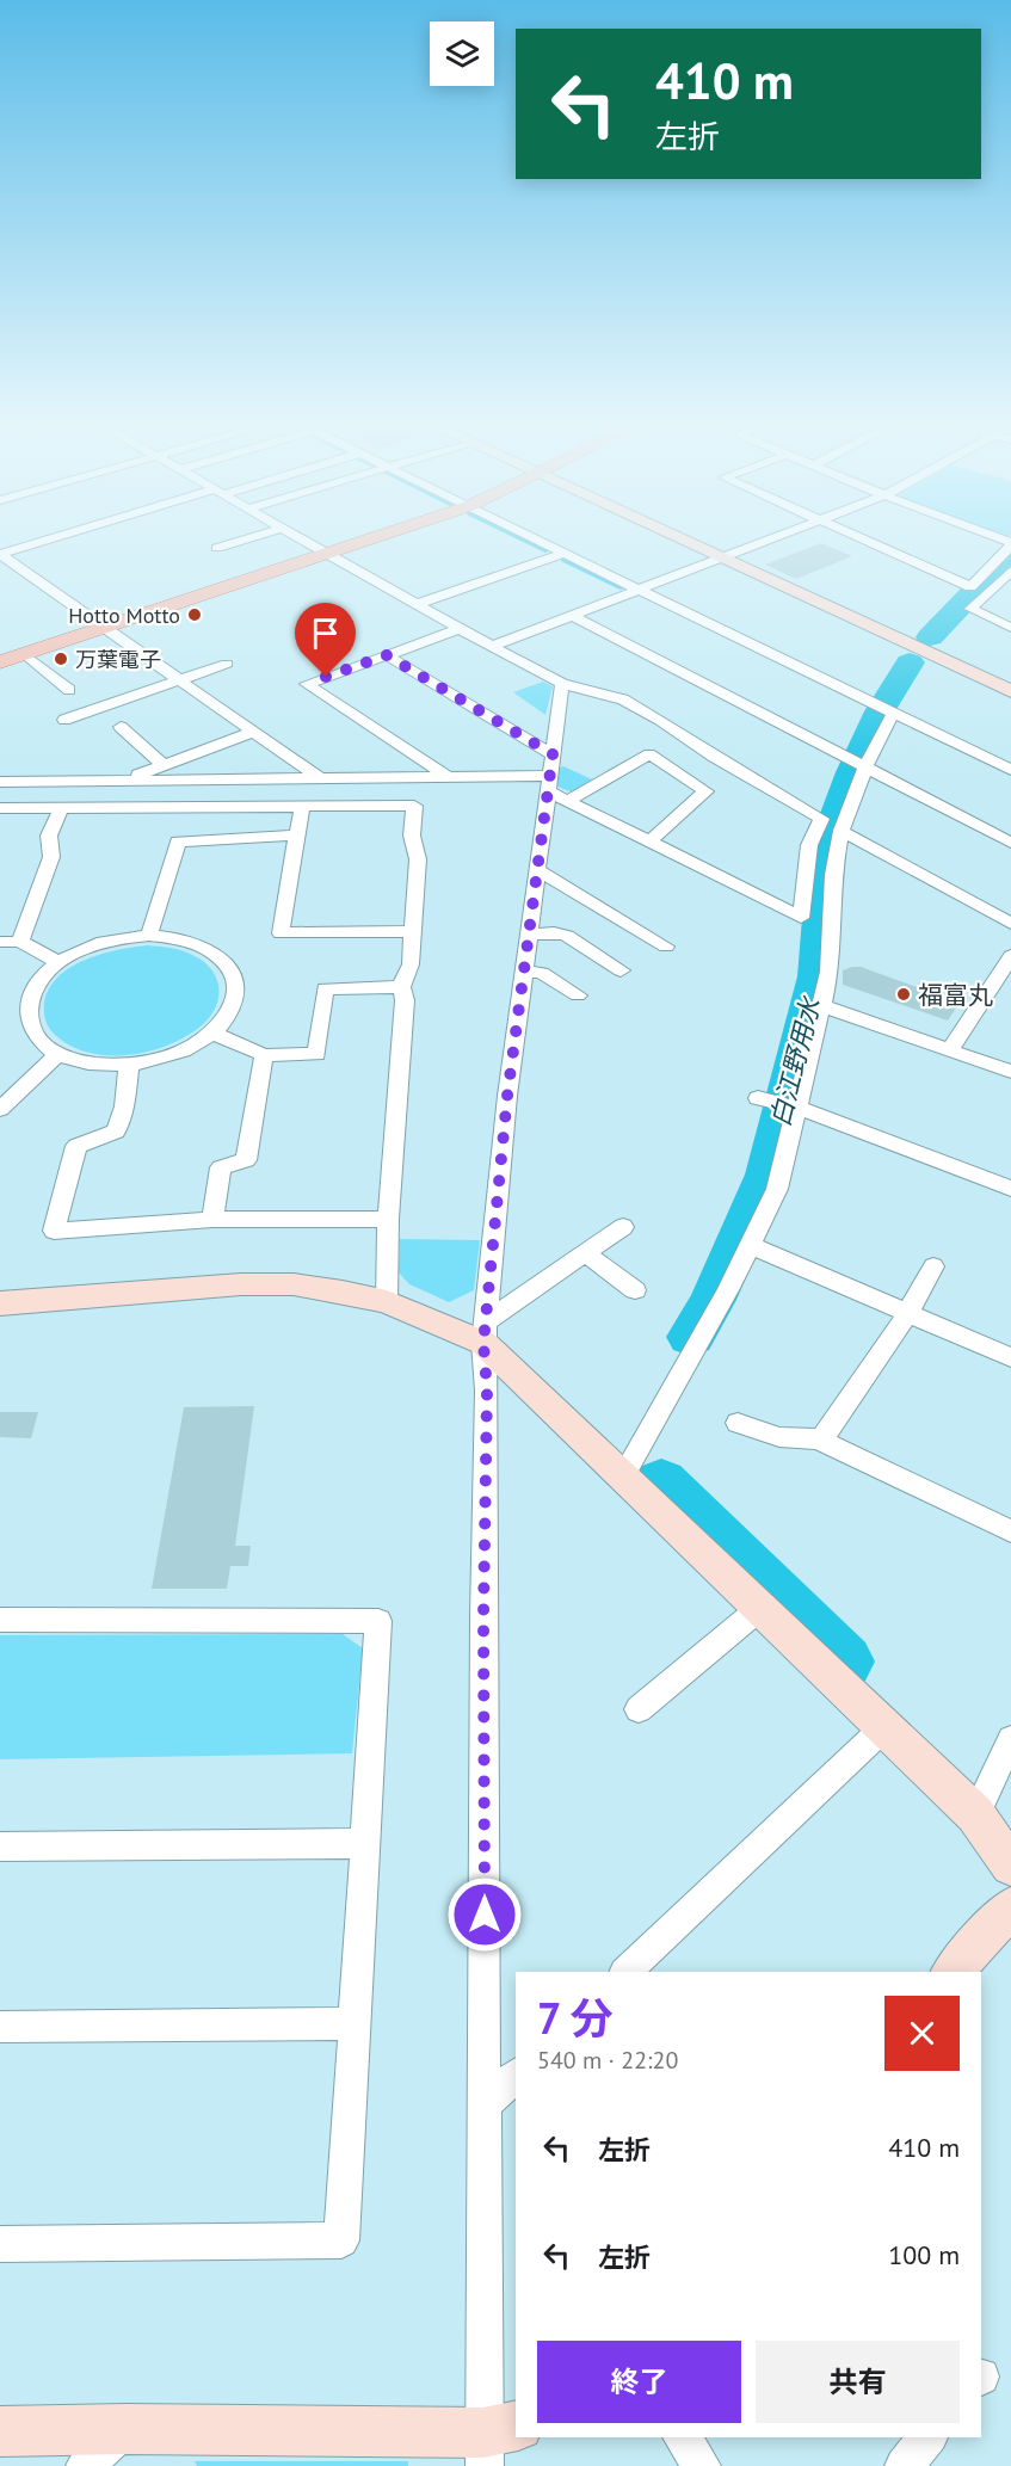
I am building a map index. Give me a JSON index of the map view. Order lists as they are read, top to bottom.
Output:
{
  "water": ["白江野用水"],
  "places": ["Hotto Motto", "万葉電子", "福富丸"],
  "page": {
    "turn": ["410 m", "左折"],
    "heading": ["7 分", "540 m · 22:20"],
    "list": [
      {
        "name": "左折",
        "value": "410 m"
      },
      {
        "name": "左折",
        "value": "100 m"
      }
    ],
    "buttons": ["終了", "共有"]
  }
}
